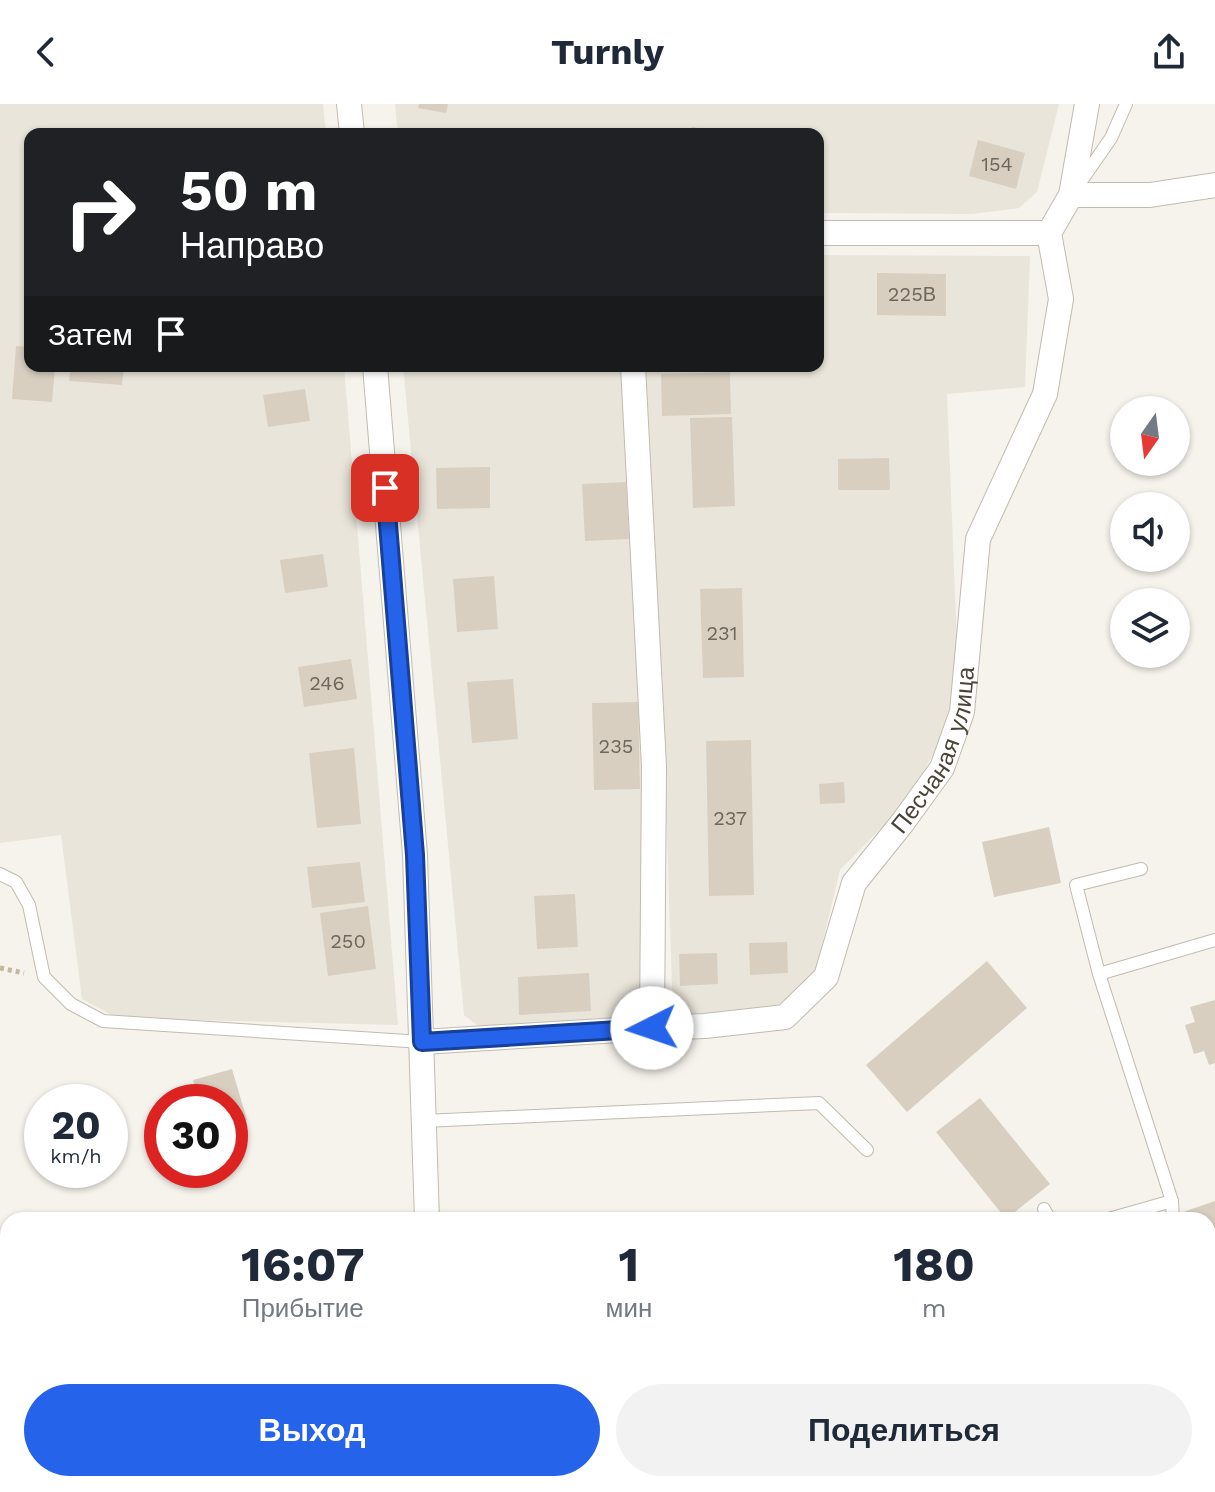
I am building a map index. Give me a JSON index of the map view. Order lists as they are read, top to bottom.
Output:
{
  "streets": {
    "street": ["Песчаная улица"]
  },
  "house_numbers": [
    "154",
    "225В",
    "231",
    "246",
    "235",
    "237",
    "250"
  ],
  "north": "bottom",
  "page": {
    "header": "Turnly",
    "turn": ["50 m", "Направо"],
    "then": "Затем",
    "speed": "20 km/h",
    "limit": "30",
    "eta": [
      "16:07",
      "Прибытие",
      "1",
      "мин",
      "180",
      "m"
    ],
    "buttons": ["Выход", "Поделиться"]
  }
}
